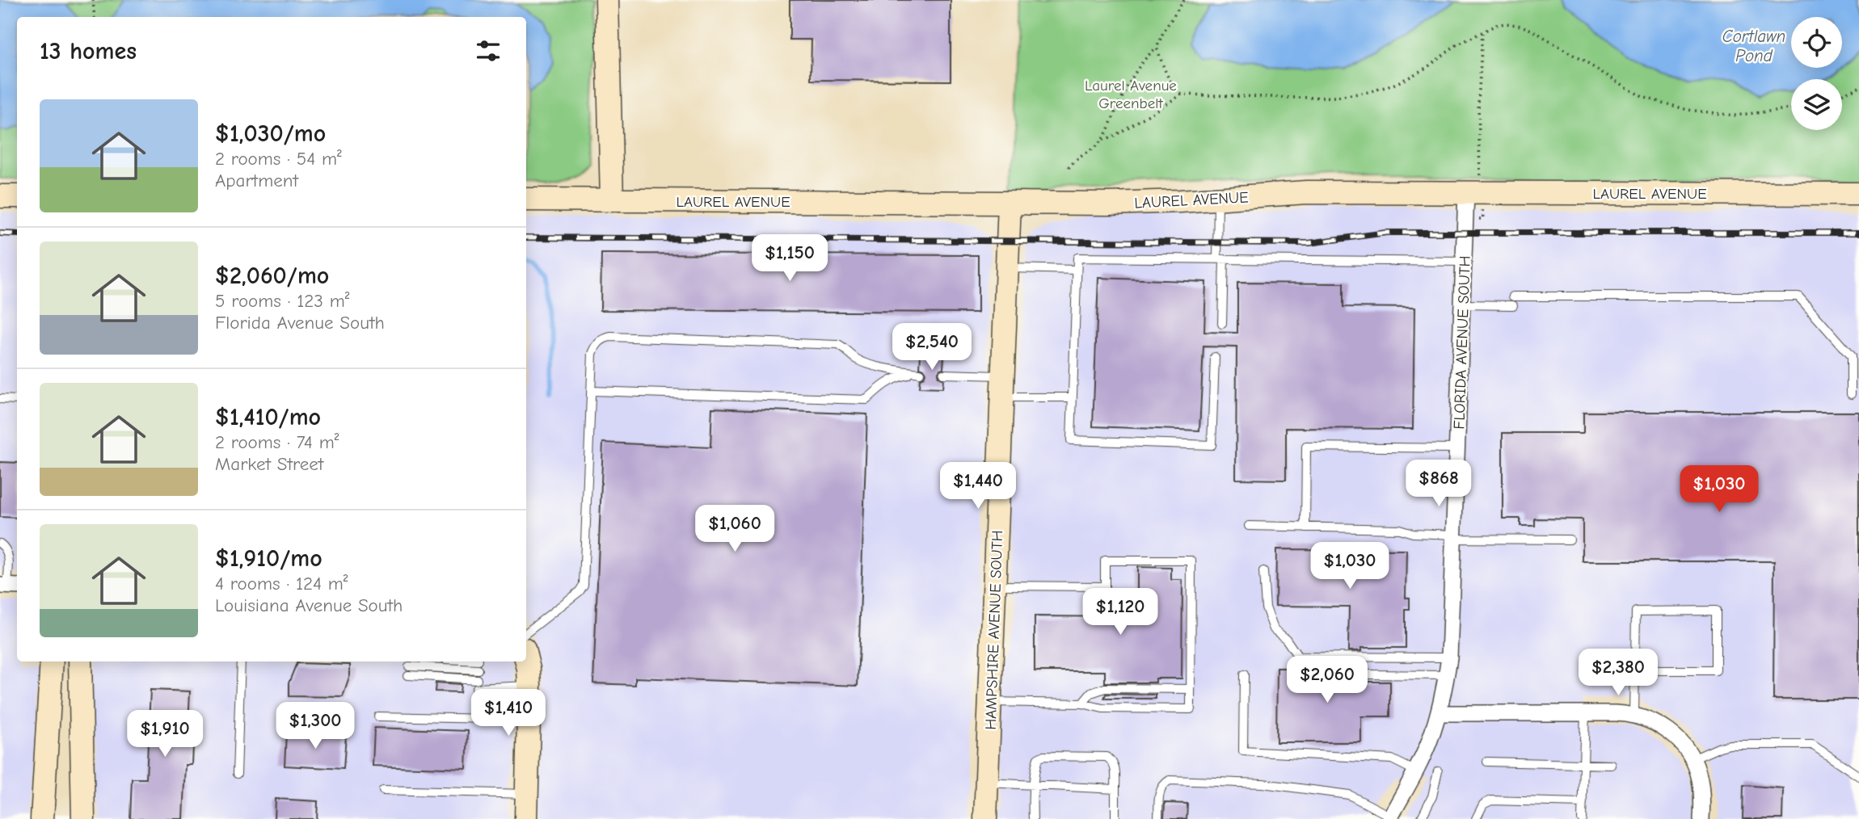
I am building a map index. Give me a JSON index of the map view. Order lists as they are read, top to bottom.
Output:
{
  "streets": {
    "street": ["LAUREL AVENUE", "FLORIDA AVENUE SOUTH", "HAMPSHIRE AVENUE SOUTH"]
  },
  "crossings": [
    ["LAUREL AVENUE", "FLORIDA AVENUE SOUTH"],
    ["LAUREL AVENUE", "HAMPSHIRE AVENUE SOUTH"]
  ],
  "water": ["Cortlawn Pond"],
  "parks": ["Laurel Avenue Greenbelt"],
  "page": {
    "heading": "13 homes",
    "list": [
      {
        "name": "$1,030/mo",
        "note": "2 rooms · 54 m² · Apartment"
      },
      {
        "name": "$2,060/mo",
        "note": "5 rooms · 123 m² · Florida Avenue South"
      },
      {
        "name": "$1,410/mo",
        "note": "2 rooms · 74 m² · Market Street"
      },
      {
        "name": "$1,910/mo",
        "note": "4 rooms · 124 m² · Louisiana Avenue South"
      }
    ],
    "price": [
      "$1,150",
      "$2,540",
      "$868",
      "$1,440",
      "$1,030",
      "$1,060",
      "$1,030",
      "$1,120",
      "$2,380",
      "$2,060",
      "$1,410",
      "$1,300",
      "$1,910"
    ]
  }
}
